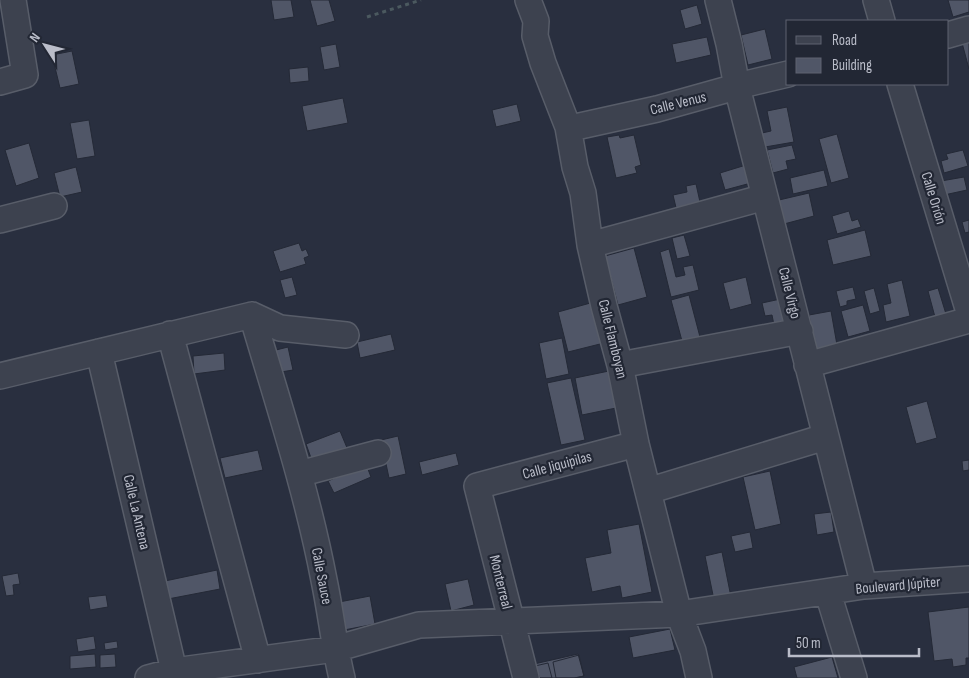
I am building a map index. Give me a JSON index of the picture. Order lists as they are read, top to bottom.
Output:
{
  "streets": {
    "street": [
      "Calle Venus",
      "Calle Orión",
      "Calle Virgo",
      "Calle Flamboyan",
      "Calle Jiquipilas",
      "Calle La Antena",
      "Calle Sauce",
      "Monterreal",
      "Boulevard Júpiter"
    ]
  },
  "crossings": [
    ["Calle Venus", "Calle Virgo"],
    ["Calle Venus", "Calle Flamboyan"],
    ["Calle Virgo", "Boulevard Júpiter"],
    ["Calle Flamboyan", "Calle Jiquipilas"],
    ["Calle Flamboyan", "Boulevard Júpiter"],
    ["Calle Jiquipilas", "Monterreal"],
    ["Calle La Antena", "Boulevard Júpiter"],
    ["Calle Sauce", "Boulevard Júpiter"],
    ["Monterreal", "Boulevard Júpiter"]
  ],
  "legend": ["Road", "Building"],
  "scale_bar": "50 m",
  "north": "top left"
}
